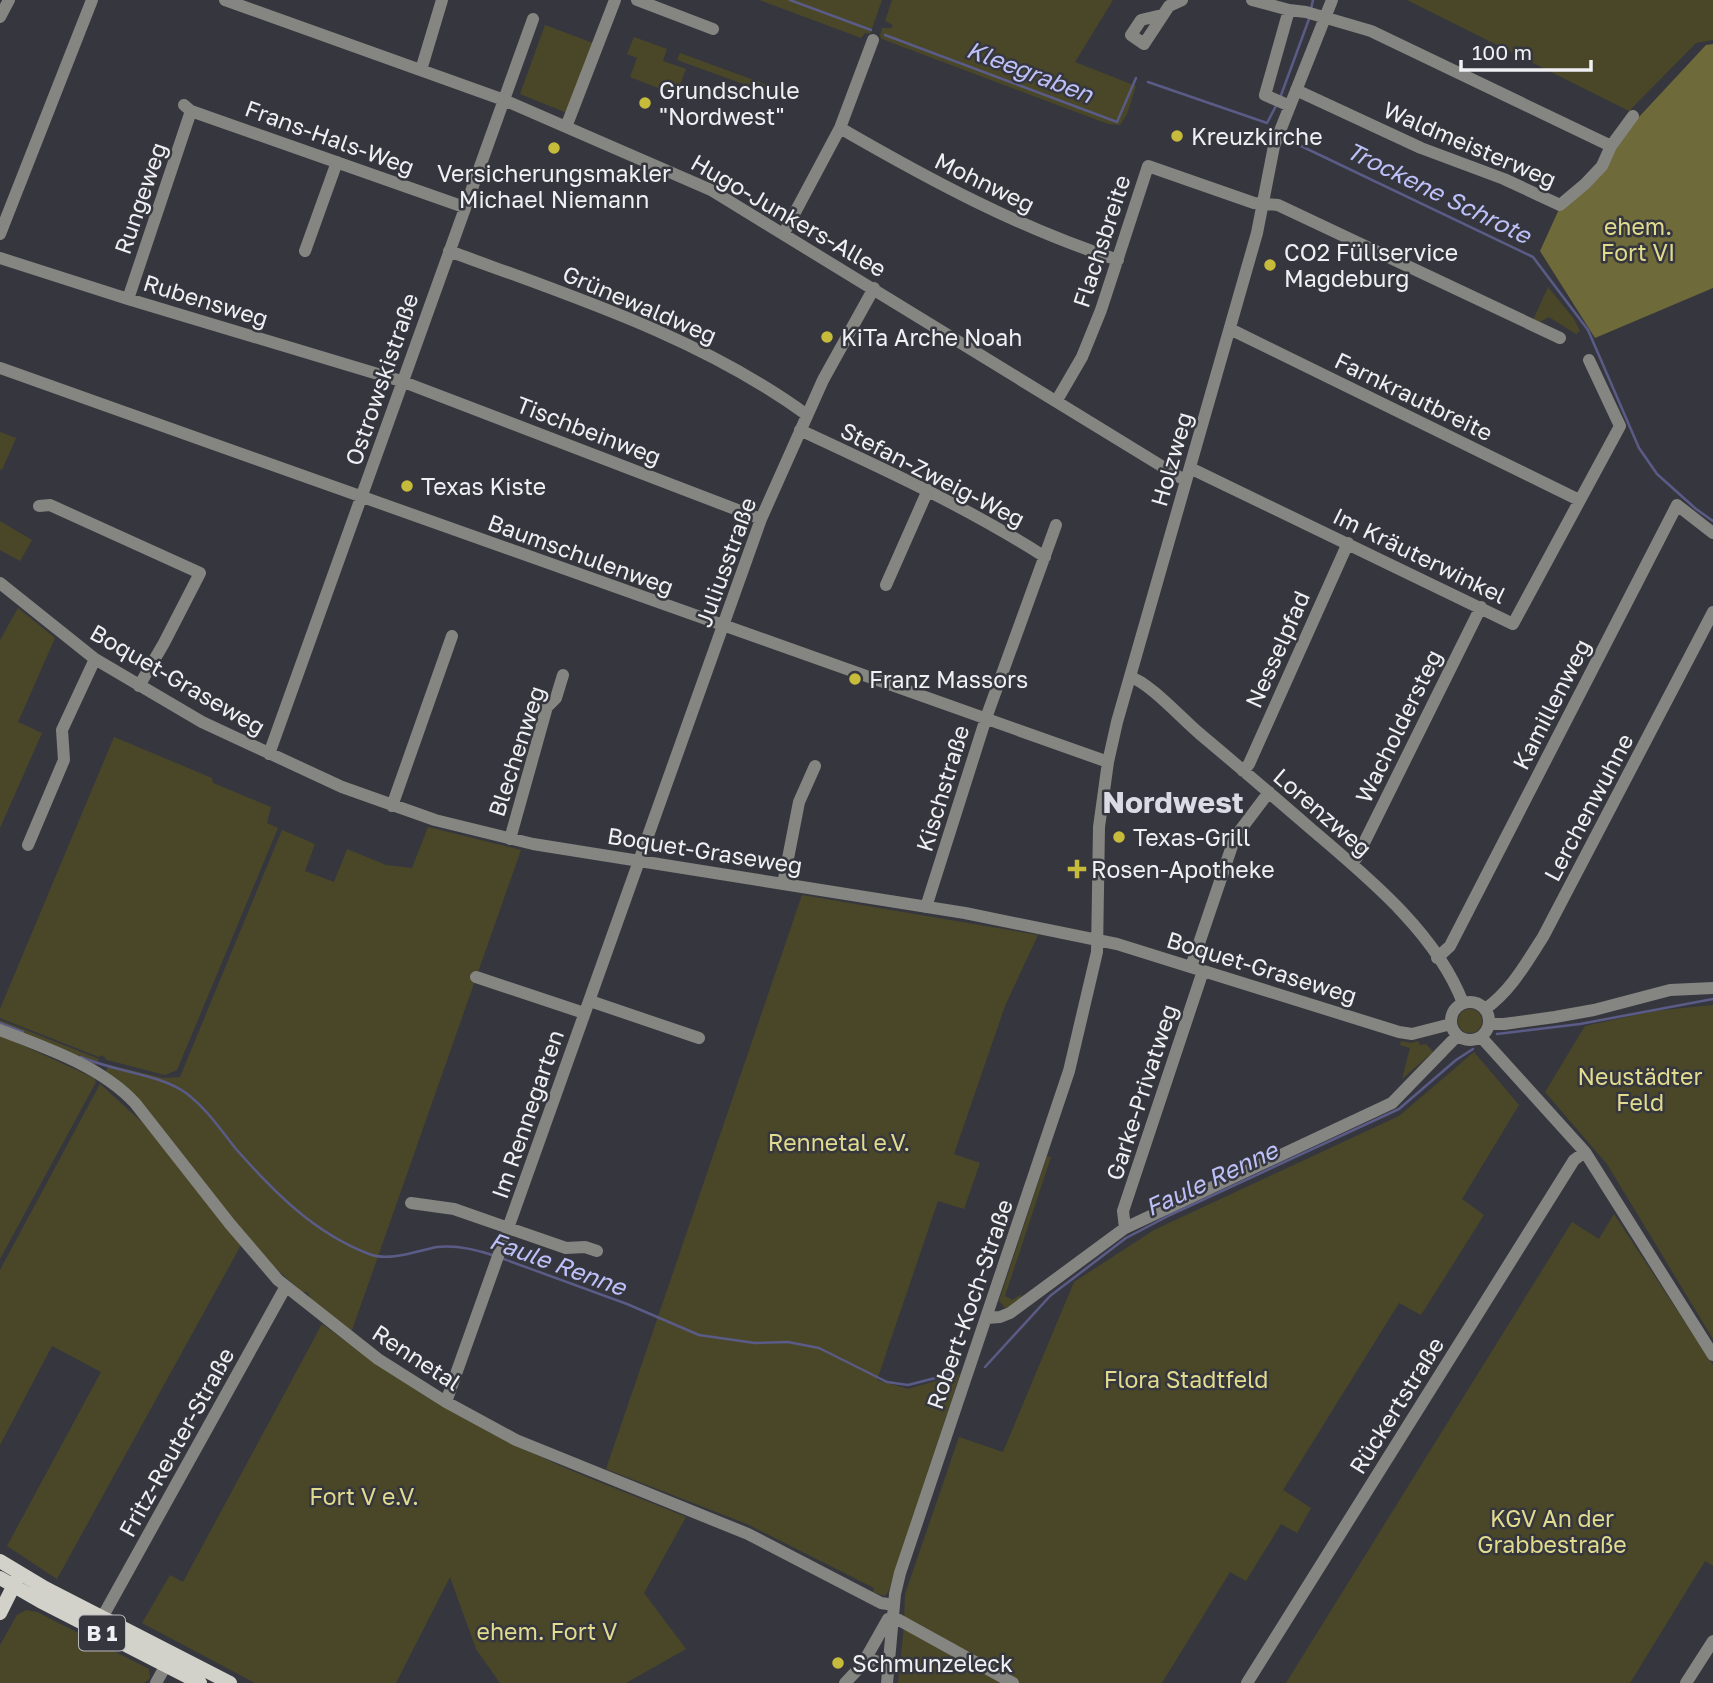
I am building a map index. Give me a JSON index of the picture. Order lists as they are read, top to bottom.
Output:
{
  "streets": {
    "main road": ["B 1"],
    "street": [
      "Frans-Hals-Weg",
      "Waldmeisterweg",
      "Mohnweg",
      "Rungeweg",
      "Hugo-Junkers-Allee",
      "Flachsbreite",
      "Rubensweg",
      "Grünewaldweg",
      "Ostrowskistraße",
      "Farnkrautbreite",
      "Tischbeinweg",
      "Holzweg",
      "Stefan-Zweig-Weg",
      "Baumschulenweg",
      "Im Kräuterwinkel",
      "Juliusstraße",
      "Nesselpfad",
      "Boquet-Graseweg",
      "Kamillenweg",
      "Wacholdersteg",
      "Blechenweg",
      "Kischstraße",
      "Lerchenwuhne",
      "Lorenzweg",
      "Garke-Privatweg",
      "Im Rennegarten",
      "Robert-Koch-Straße",
      "Rennetal",
      "Rückertstraße",
      "Fritz-Reuter-Straße"
    ]
  },
  "crossings": [
    ["Frans-Hals-Weg", "Rungeweg"],
    ["Frans-Hals-Weg", "Ostrowskistraße"],
    ["Waldmeisterweg", "Holzweg"],
    ["Mohnweg", "Flachsbreite"],
    ["Rungeweg", "Rubensweg"],
    ["Hugo-Junkers-Allee", "Flachsbreite"],
    ["Hugo-Junkers-Allee", "Ostrowskistraße"],
    ["Hugo-Junkers-Allee", "Holzweg"],
    ["Hugo-Junkers-Allee", "Im Kräuterwinkel"],
    ["Hugo-Junkers-Allee", "Juliusstraße"],
    ["Flachsbreite", "Holzweg"],
    ["Rubensweg", "Ostrowskistraße"],
    ["Rubensweg", "Tischbeinweg"],
    ["Grünewaldweg", "Ostrowskistraße"],
    ["Grünewaldweg", "Juliusstraße"],
    ["Ostrowskistraße", "Tischbeinweg"],
    ["Ostrowskistraße", "Baumschulenweg"],
    ["Ostrowskistraße", "Boquet-Graseweg"],
    ["Farnkrautbreite", "Holzweg"],
    ["Farnkrautbreite", "Im Kräuterwinkel"],
    ["Tischbeinweg", "Juliusstraße"],
    ["Holzweg", "Baumschulenweg"],
    ["Holzweg", "Im Kräuterwinkel"],
    ["Holzweg", "Boquet-Graseweg"],
    ["Holzweg", "Lorenzweg"],
    ["Holzweg", "Robert-Koch-Straße"],
    ["Stefan-Zweig-Weg", "Juliusstraße"],
    ["Stefan-Zweig-Weg", "Kischstraße"],
    ["Baumschulenweg", "Juliusstraße"],
    ["Baumschulenweg", "Kischstraße"],
    ["Im Kräuterwinkel", "Nesselpfad"],
    ["Im Kräuterwinkel", "Wacholdersteg"],
    ["Juliusstraße", "Boquet-Graseweg"],
    ["Juliusstraße", "Im Rennegarten"],
    ["Nesselpfad", "Lorenzweg"],
    ["Boquet-Graseweg", "Blechenweg"],
    ["Boquet-Graseweg", "Kischstraße"],
    ["Boquet-Graseweg", "Lerchenwuhne"],
    ["Boquet-Graseweg", "Lorenzweg"],
    ["Boquet-Graseweg", "Garke-Privatweg"],
    ["Boquet-Graseweg", "Im Rennegarten"],
    ["Boquet-Graseweg", "Robert-Koch-Straße"],
    ["Kamillenweg", "Lorenzweg"],
    ["Wacholdersteg", "Lorenzweg"],
    ["Lerchenwuhne", "Lorenzweg"],
    ["Lorenzweg", "Garke-Privatweg"],
    ["Im Rennegarten", "Rennetal"],
    ["Robert-Koch-Straße", "Rennetal"],
    ["Rennetal", "Fritz-Reuter-Straße"],
    ["Fritz-Reuter-Straße", "B 1"]
  ],
  "districts": ["Nordwest"],
  "water": ["Kleegraben", "Trockene Schrote", "Faule Renne"],
  "parks": [
    "ehem. Fort VI",
    "Neustädter Feld",
    "Rennetal e.V.",
    "Flora Stadtfeld",
    "Fort V e.V.",
    "KGV An der Grabbestraße",
    "ehem. Fort V"
  ],
  "places": {
    "other": [
      "Grundschule \"Nordwest\"",
      "Kreuzkirche",
      "Versicherungsmakler Michael Niemann",
      "CO2 Füllservice Magdeburg",
      "KiTa Arche Noah",
      "Texas Kiste",
      "Franz Massors",
      "Texas-Grill",
      "Schmunzeleck"
    ],
    "health": ["Rosen-Apotheke"]
  },
  "scale_bar": "100 m"
}
